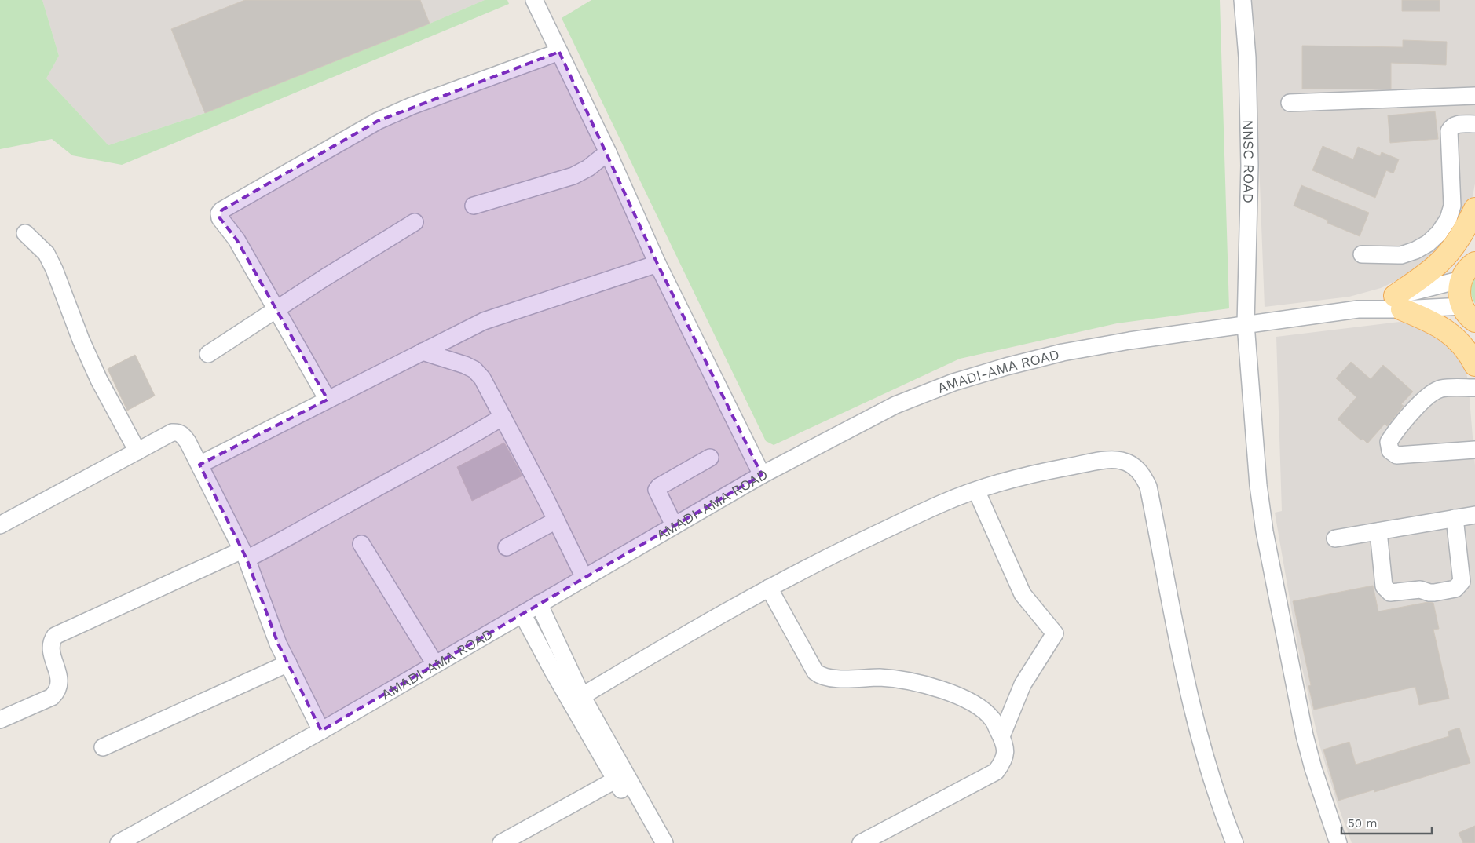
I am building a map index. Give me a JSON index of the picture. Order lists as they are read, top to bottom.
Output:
{
  "streets": {
    "street": ["NNSC ROAD", "AMADI-AMA ROAD"]
  },
  "crossings": [
    ["NNSC ROAD", "AMADI-AMA ROAD"]
  ],
  "scale_bar": "50 m"
}
